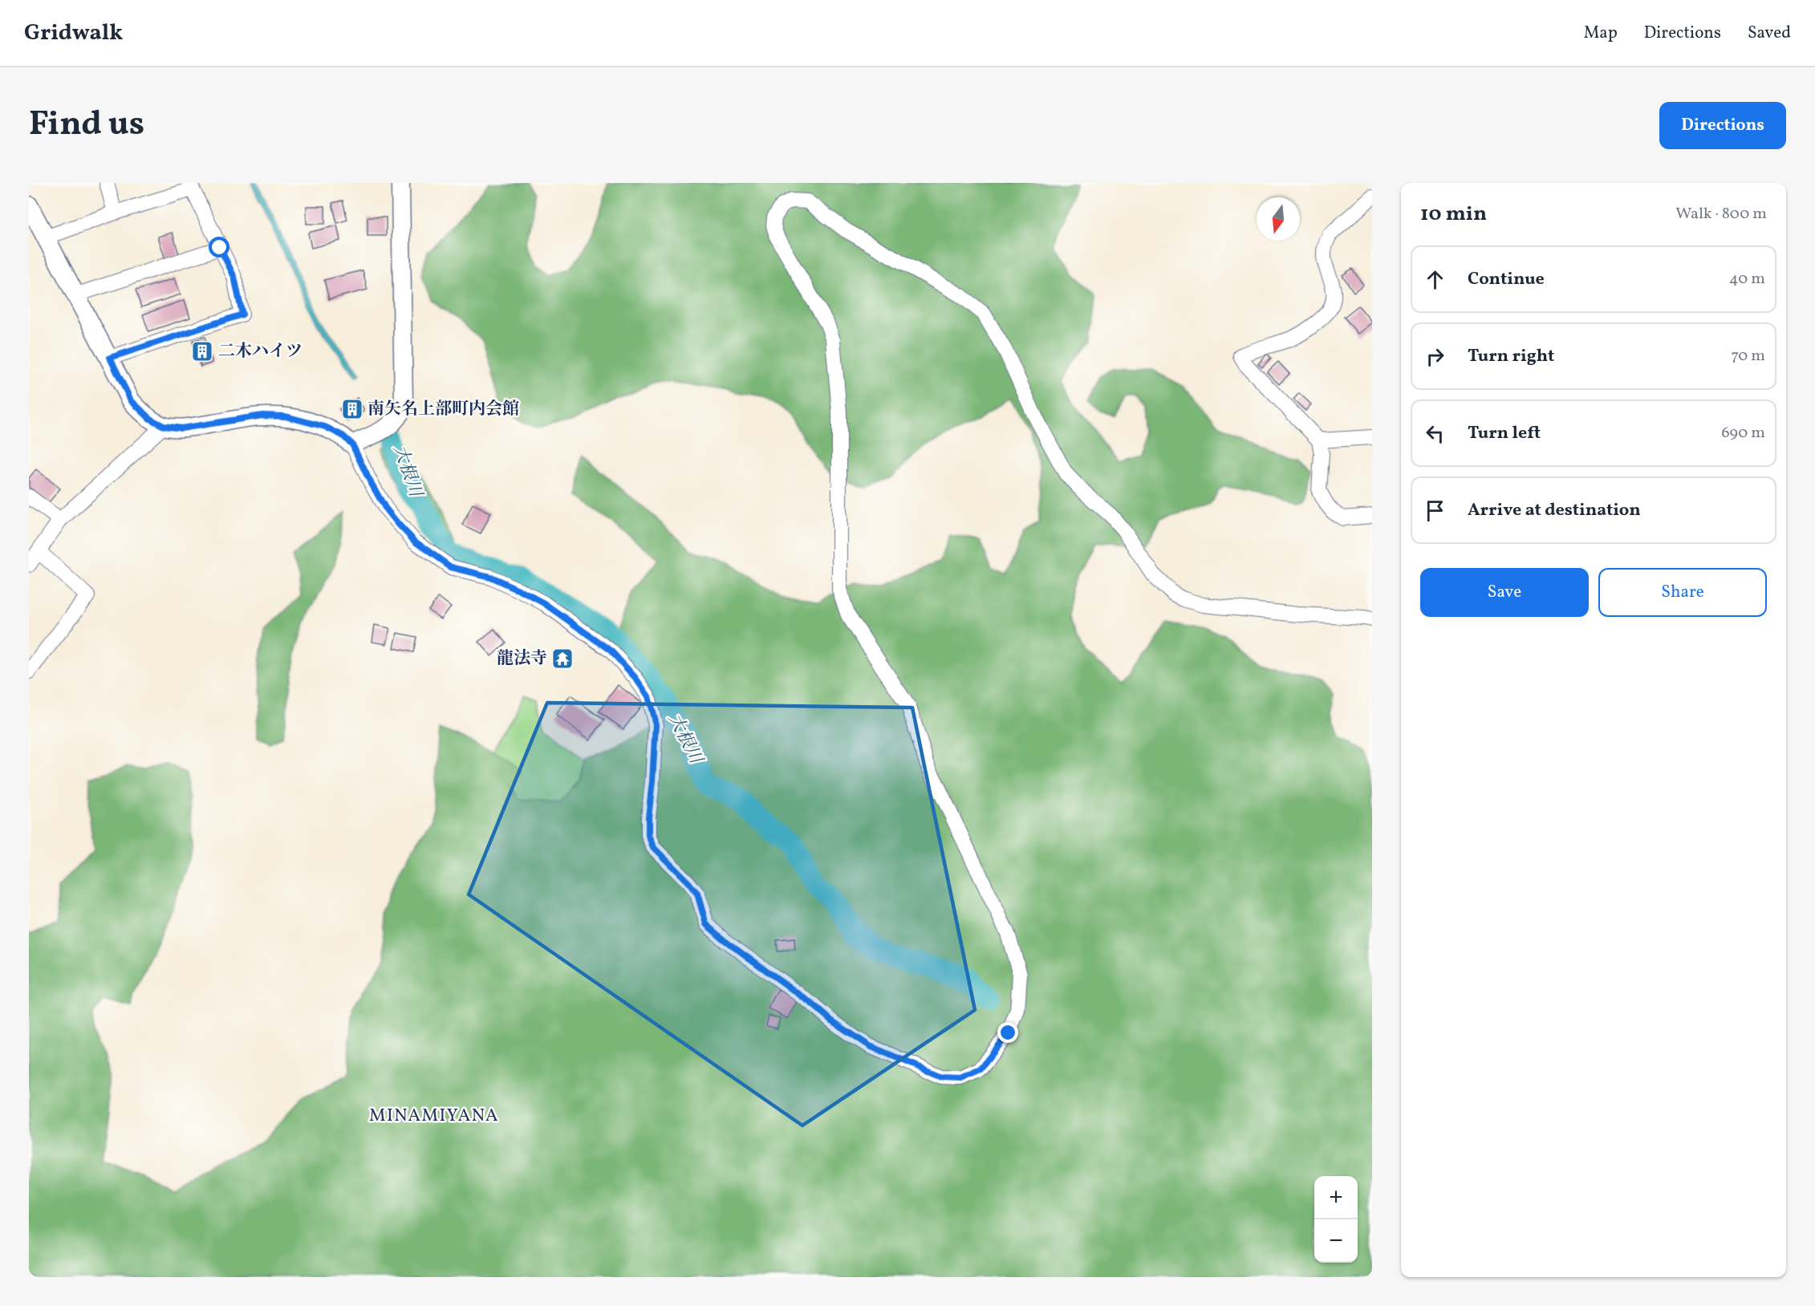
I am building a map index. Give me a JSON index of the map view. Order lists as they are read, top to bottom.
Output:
{
  "districts": ["MINAMIYANA"],
  "water": ["大根川"],
  "places": {
    "building": ["二木ハイツ", "南矢名上部町内会館"],
    "temple": ["龍法寺"]
  },
  "north": "bottom",
  "page": {
    "header": "Gridwalk",
    "nav": ["Map", "Directions", "Saved"],
    "title": "Find us",
    "buttons": [
      "Directions",
      ["Save", "Share"]
    ],
    "heading": ["10 min", "Walk · 800 m"],
    "list": [
      ["Continue", "40 m"],
      ["Turn right", "70 m"],
      ["Turn left", "690 m"],
      "Arrive at destination"
    ],
    "map_buttons": ["+", "−"]
  }
}
